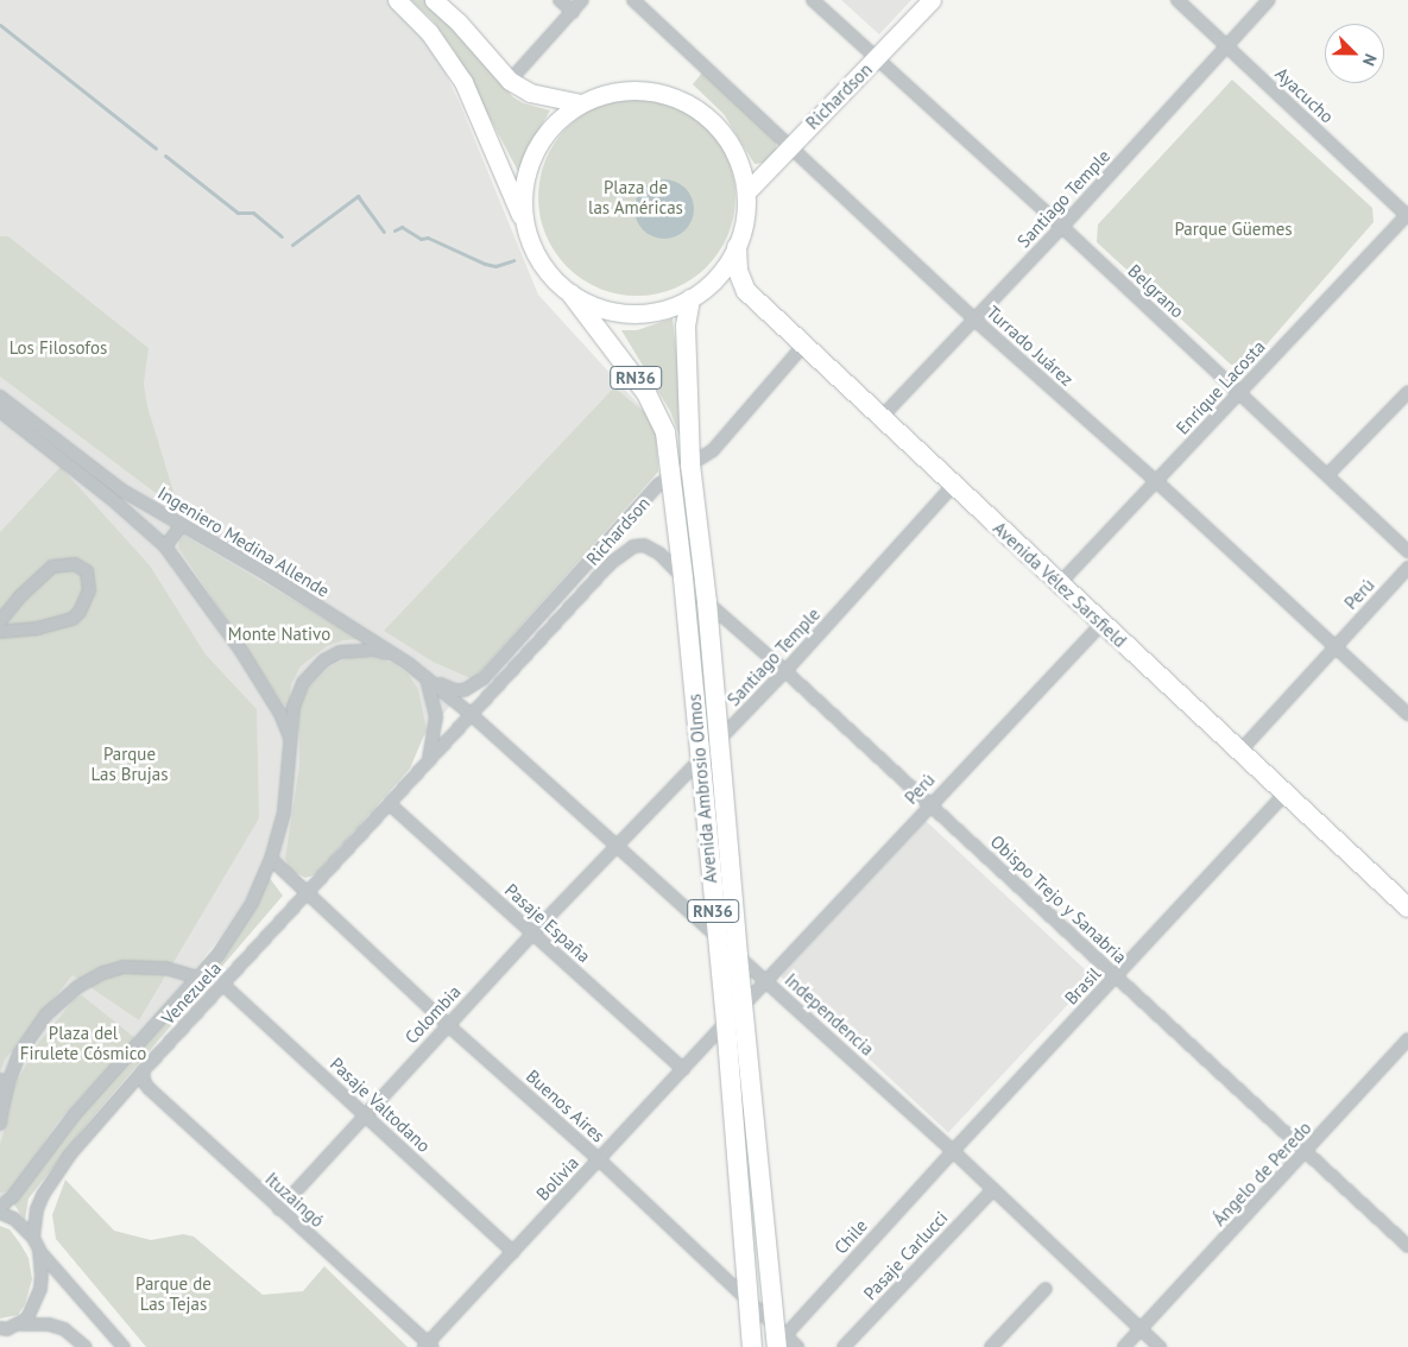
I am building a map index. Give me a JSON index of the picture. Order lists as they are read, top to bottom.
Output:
{
  "streets": {
    "main road": [
      "Richardson",
      "RN36",
      "Avenida Vélez Sarsfield",
      "Avenida Ambrosio Olmos"
    ],
    "street": [
      "Ayacucho",
      "Santiago Temple",
      "Belgrano",
      "Turrado Juárez",
      "Enrique Lacosta",
      "Ingeniero Medina Allende",
      "Perú",
      "Obispo Trejo y Sanabria",
      "Pasaje España",
      "Brasil",
      "Venezuela",
      "Colombia",
      "Independencia",
      "Pasaje Valtodano",
      "Buenos Aires",
      "Ángelo de Peredo",
      "Bolivia",
      "Ituzaingó",
      "Chile",
      "Pasaje Carlucci"
    ]
  },
  "crossings": [
    ["Ayacucho", "Santiago Temple"],
    ["Ayacucho", "Enrique Lacosta"],
    ["Richardson", "Belgrano"],
    ["Richardson", "Turrado Juárez"],
    ["Richardson", "RN36"],
    ["Richardson", "Ingeniero Medina Allende"],
    ["Richardson", "Avenida Vélez Sarsfield"],
    ["Richardson", "Avenida Ambrosio Olmos"],
    ["Richardson", "Obispo Trejo y Sanabria"],
    ["Richardson", "Venezuela"],
    ["Richardson", "Independencia"],
    ["Santiago Temple", "Belgrano"],
    ["Santiago Temple", "Turrado Juárez"],
    ["Santiago Temple", "Avenida Vélez Sarsfield"],
    ["Santiago Temple", "Avenida Ambrosio Olmos"],
    ["Santiago Temple", "Obispo Trejo y Sanabria"],
    ["Santiago Temple", "Colombia"],
    ["Santiago Temple", "Independencia"],
    ["Belgrano", "Enrique Lacosta"],
    ["Turrado Juárez", "Enrique Lacosta"],
    ["Turrado Juárez", "Perú"],
    ["RN36", "Avenida Vélez Sarsfield"],
    ["RN36", "Avenida Ambrosio Olmos"],
    ["Enrique Lacosta", "Avenida Vélez Sarsfield"],
    ["Ingeniero Medina Allende", "Venezuela"],
    ["Ingeniero Medina Allende", "Independencia"],
    ["Avenida Vélez Sarsfield", "Perú"],
    ["Avenida Vélez Sarsfield", "Brasil"],
    ["Perú", "Obispo Trejo y Sanabria"],
    ["Perú", "Independencia"],
    ["Perú", "Bolivia"],
    ["Avenida Ambrosio Olmos", "Obispo Trejo y Sanabria"],
    ["Avenida Ambrosio Olmos", "Independencia"],
    ["Avenida Ambrosio Olmos", "Buenos Aires"],
    ["Avenida Ambrosio Olmos", "Bolivia"],
    ["Avenida Ambrosio Olmos", "Chile"],
    ["Obispo Trejo y Sanabria", "Brasil"],
    ["Obispo Trejo y Sanabria", "Ángelo de Peredo"],
    ["Pasaje España", "Venezuela"],
    ["Pasaje España", "Colombia"],
    ["Pasaje España", "Bolivia"],
    ["Brasil", "Independencia"],
    ["Brasil", "Chile"],
    ["Venezuela", "Independencia"],
    ["Venezuela", "Pasaje Valtodano"],
    ["Venezuela", "Buenos Aires"],
    ["Venezuela", "Ituzaingó"],
    ["Colombia", "Independencia"],
    ["Colombia", "Pasaje Valtodano"],
    ["Colombia", "Buenos Aires"],
    ["Colombia", "Ituzaingó"],
    ["Independencia", "Ángelo de Peredo"],
    ["Independencia", "Bolivia"],
    ["Independencia", "Chile"],
    ["Independencia", "Pasaje Carlucci"],
    ["Pasaje Valtodano", "Bolivia"],
    ["Buenos Aires", "Bolivia"],
    ["Buenos Aires", "Chile"],
    ["Bolivia", "Ituzaingó"]
  ],
  "parks": [
    "Plaza de las Américas",
    "Parque Güemes",
    "Los Filosofos",
    "Monte Nativo",
    "Parque Las Brujas",
    "Plaza del Firulete Cósmico",
    "Parque de Las Tejas"
  ],
  "north": "bottom right"
}
